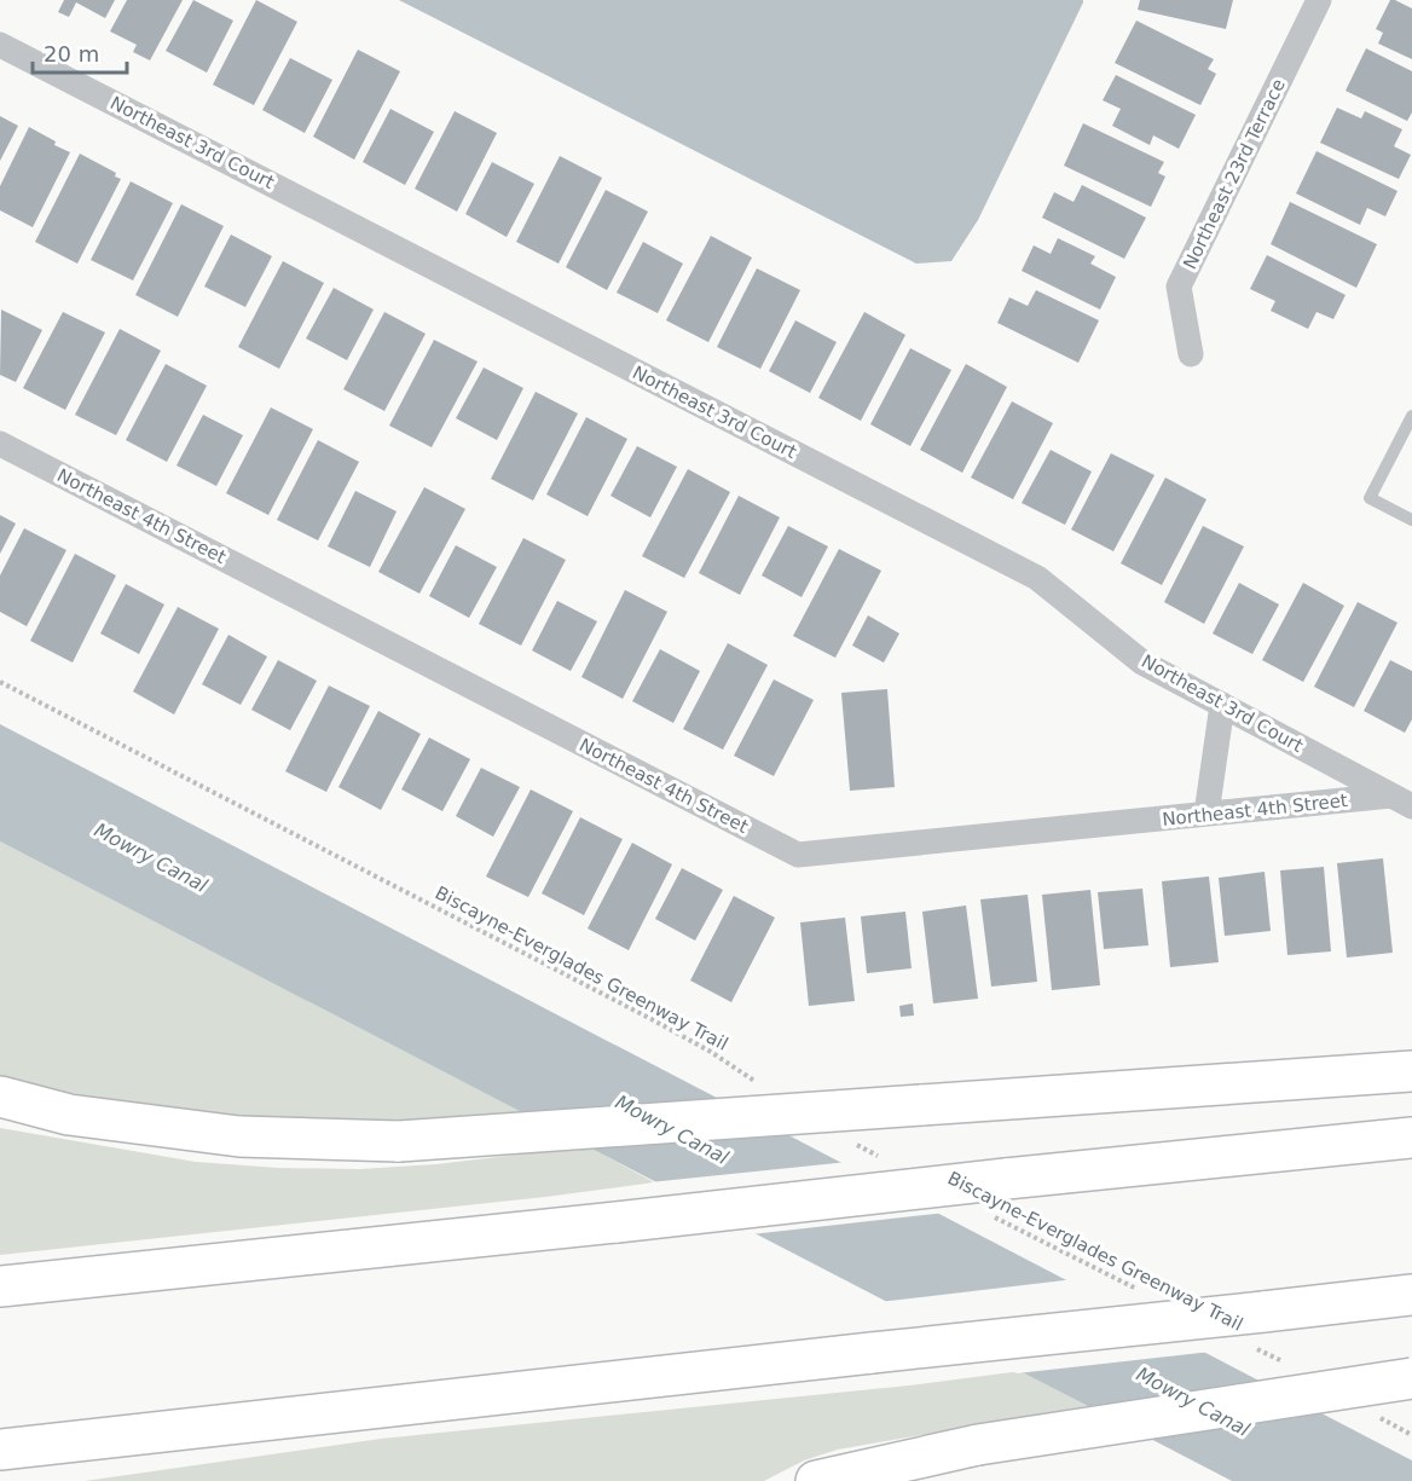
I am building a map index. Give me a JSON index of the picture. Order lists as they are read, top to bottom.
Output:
{
  "streets": {
    "street": ["Northeast 3rd Court", "Northeast 23rd Terrace", "Northeast 4th Street"],
    "path": ["Biscayne-Everglades Greenway Trail"]
  },
  "crossings": [
    ["Northeast 3rd Court", "Northeast 4th Street"]
  ],
  "water": ["Mowry Canal"],
  "scale_bar": "20 m"
}
